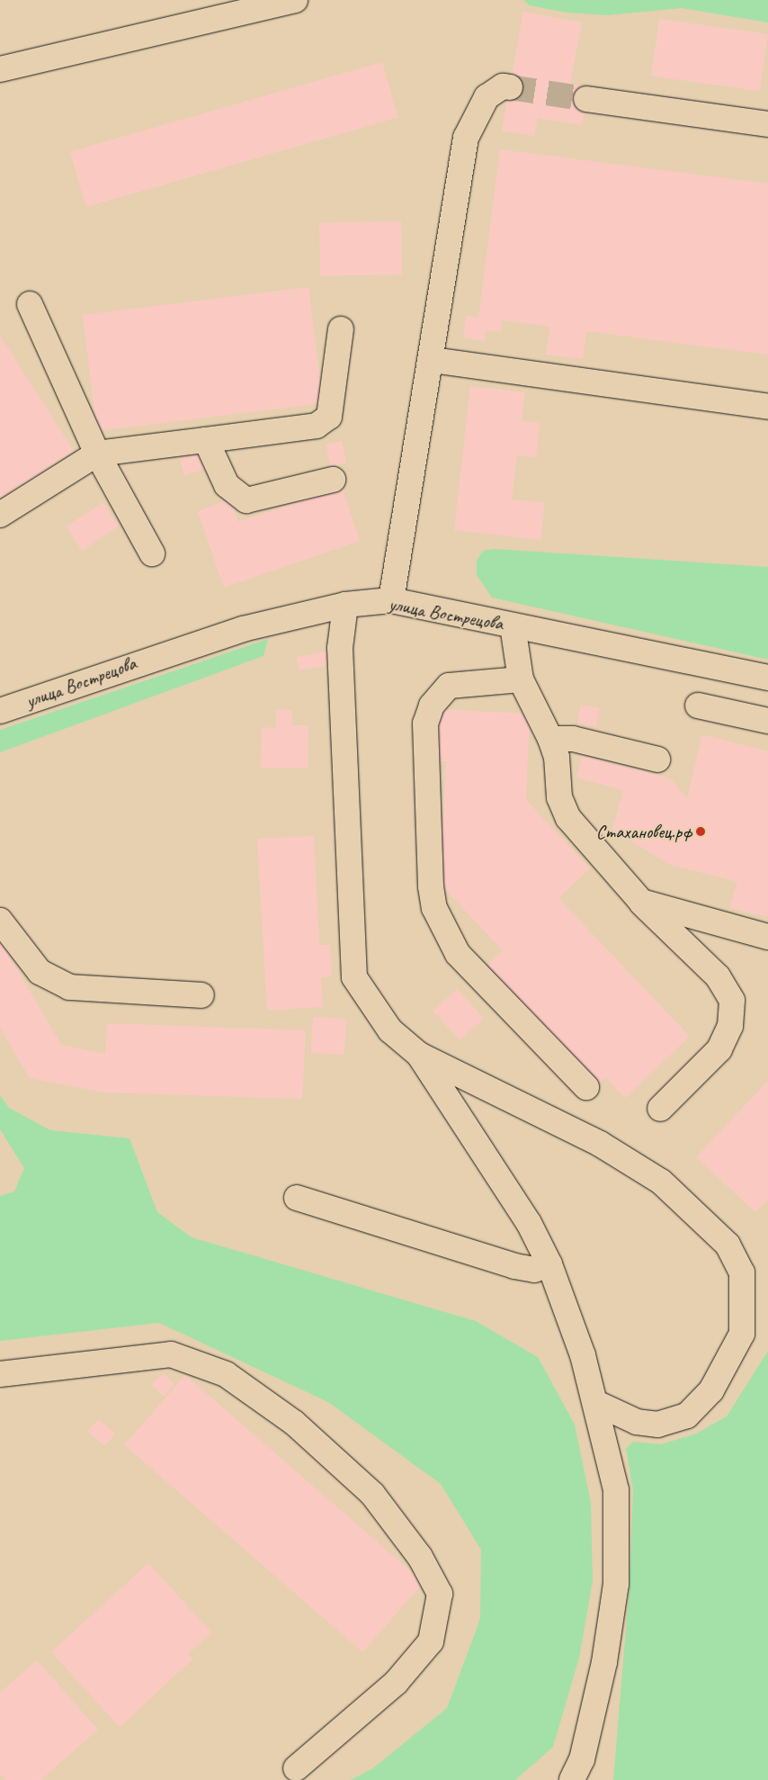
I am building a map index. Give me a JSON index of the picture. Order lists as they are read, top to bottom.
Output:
{
  "streets": {
    "street": ["улица Вострецова"]
  },
  "places": ["Стахановец.рф"]
}
